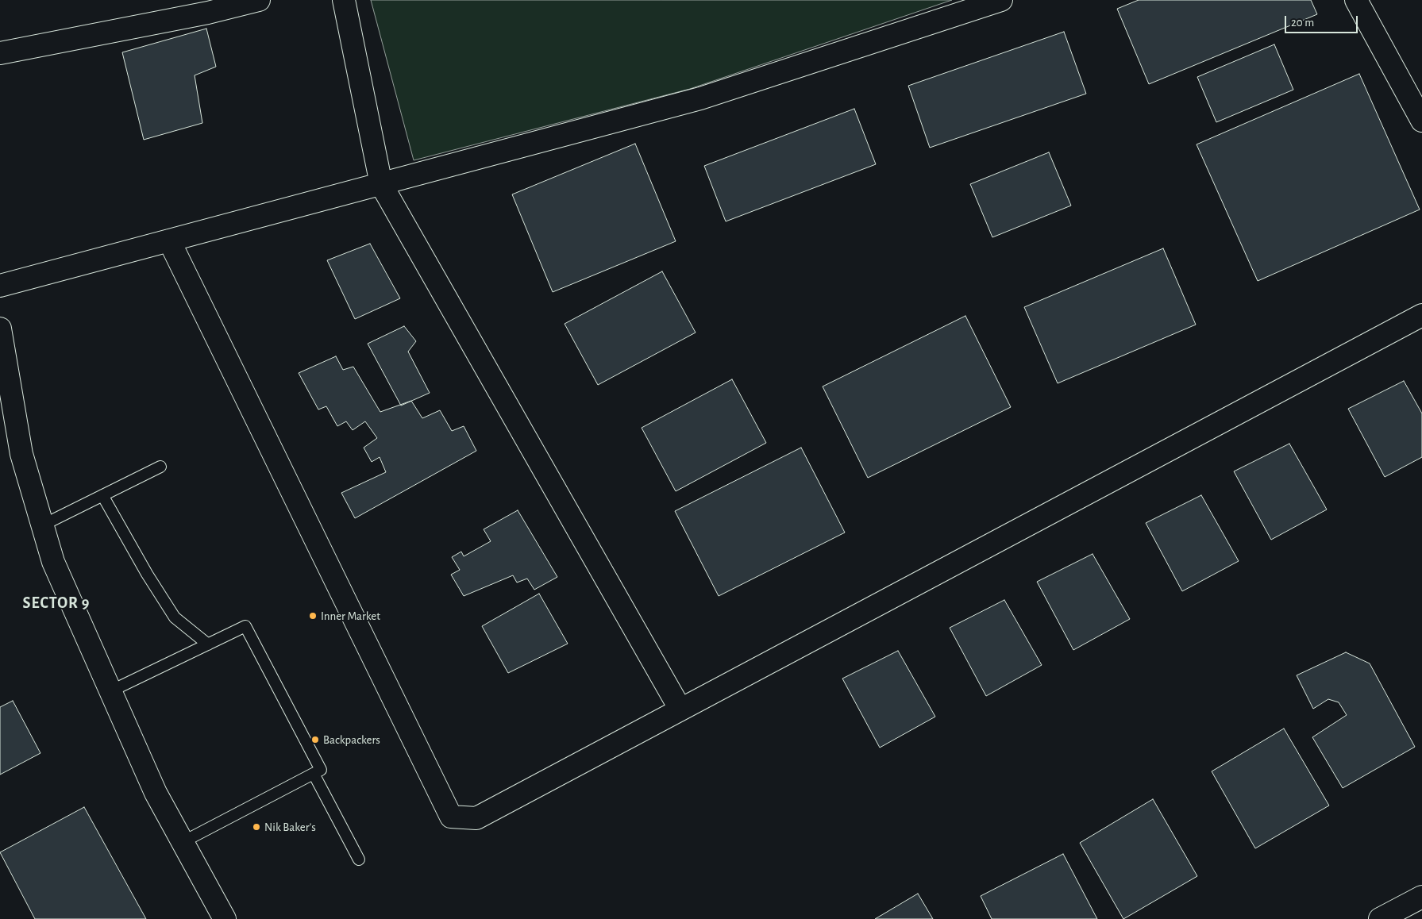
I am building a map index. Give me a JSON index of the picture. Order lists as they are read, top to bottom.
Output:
{
  "districts": ["SECTOR 9"],
  "places": ["Inner Market", "Backpackers", "Nik Baker's"],
  "scale_bar": "20 m"
}
